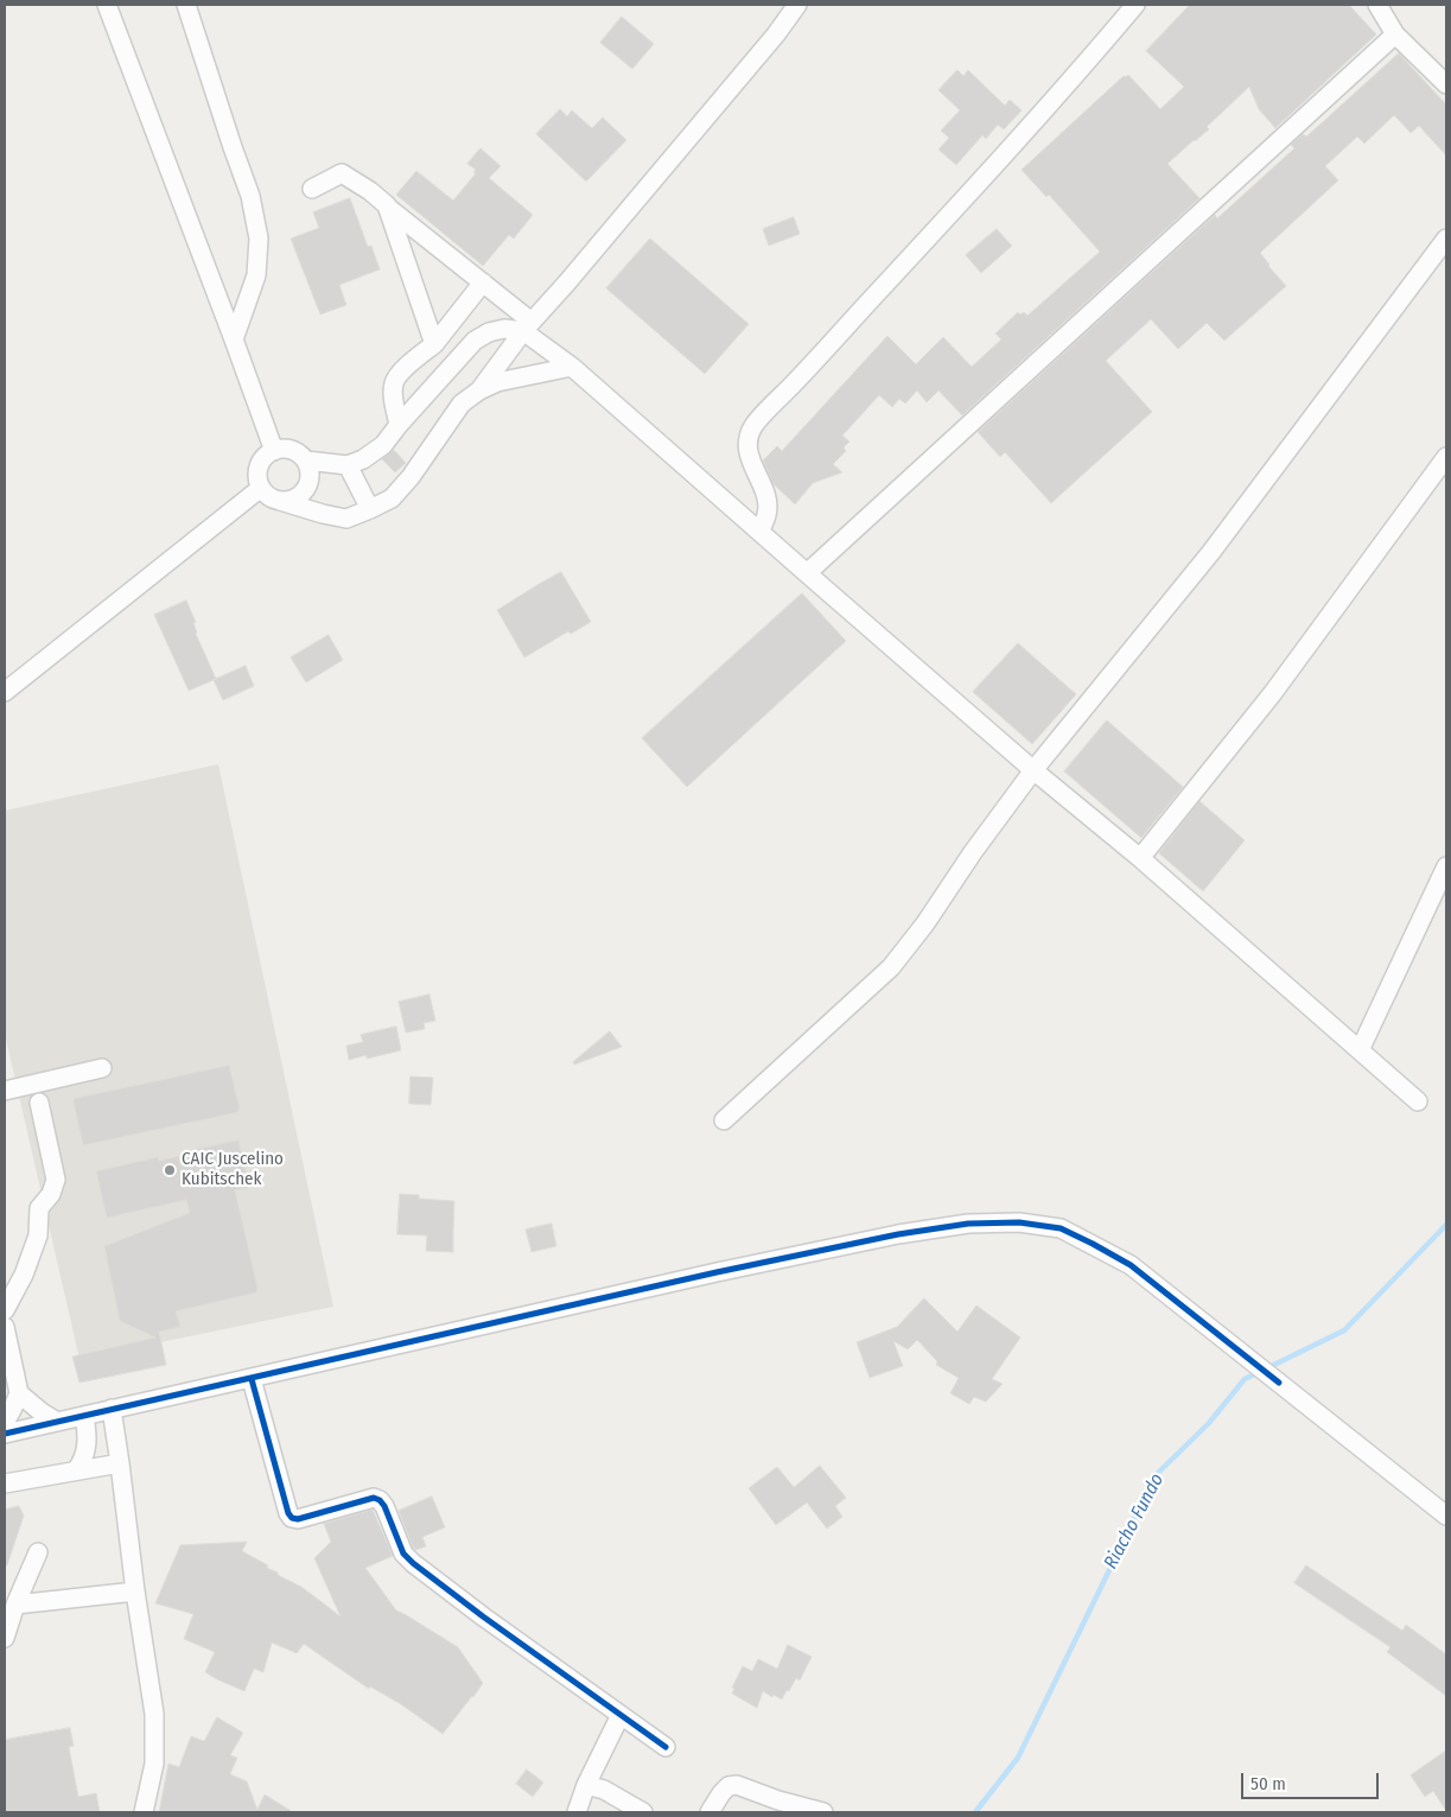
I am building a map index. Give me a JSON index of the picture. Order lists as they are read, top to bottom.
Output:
{
  "water": ["Riacho Fundo"],
  "places": ["CAIC Juscelino Kubitschek"],
  "scale_bar": "50 m"
}
